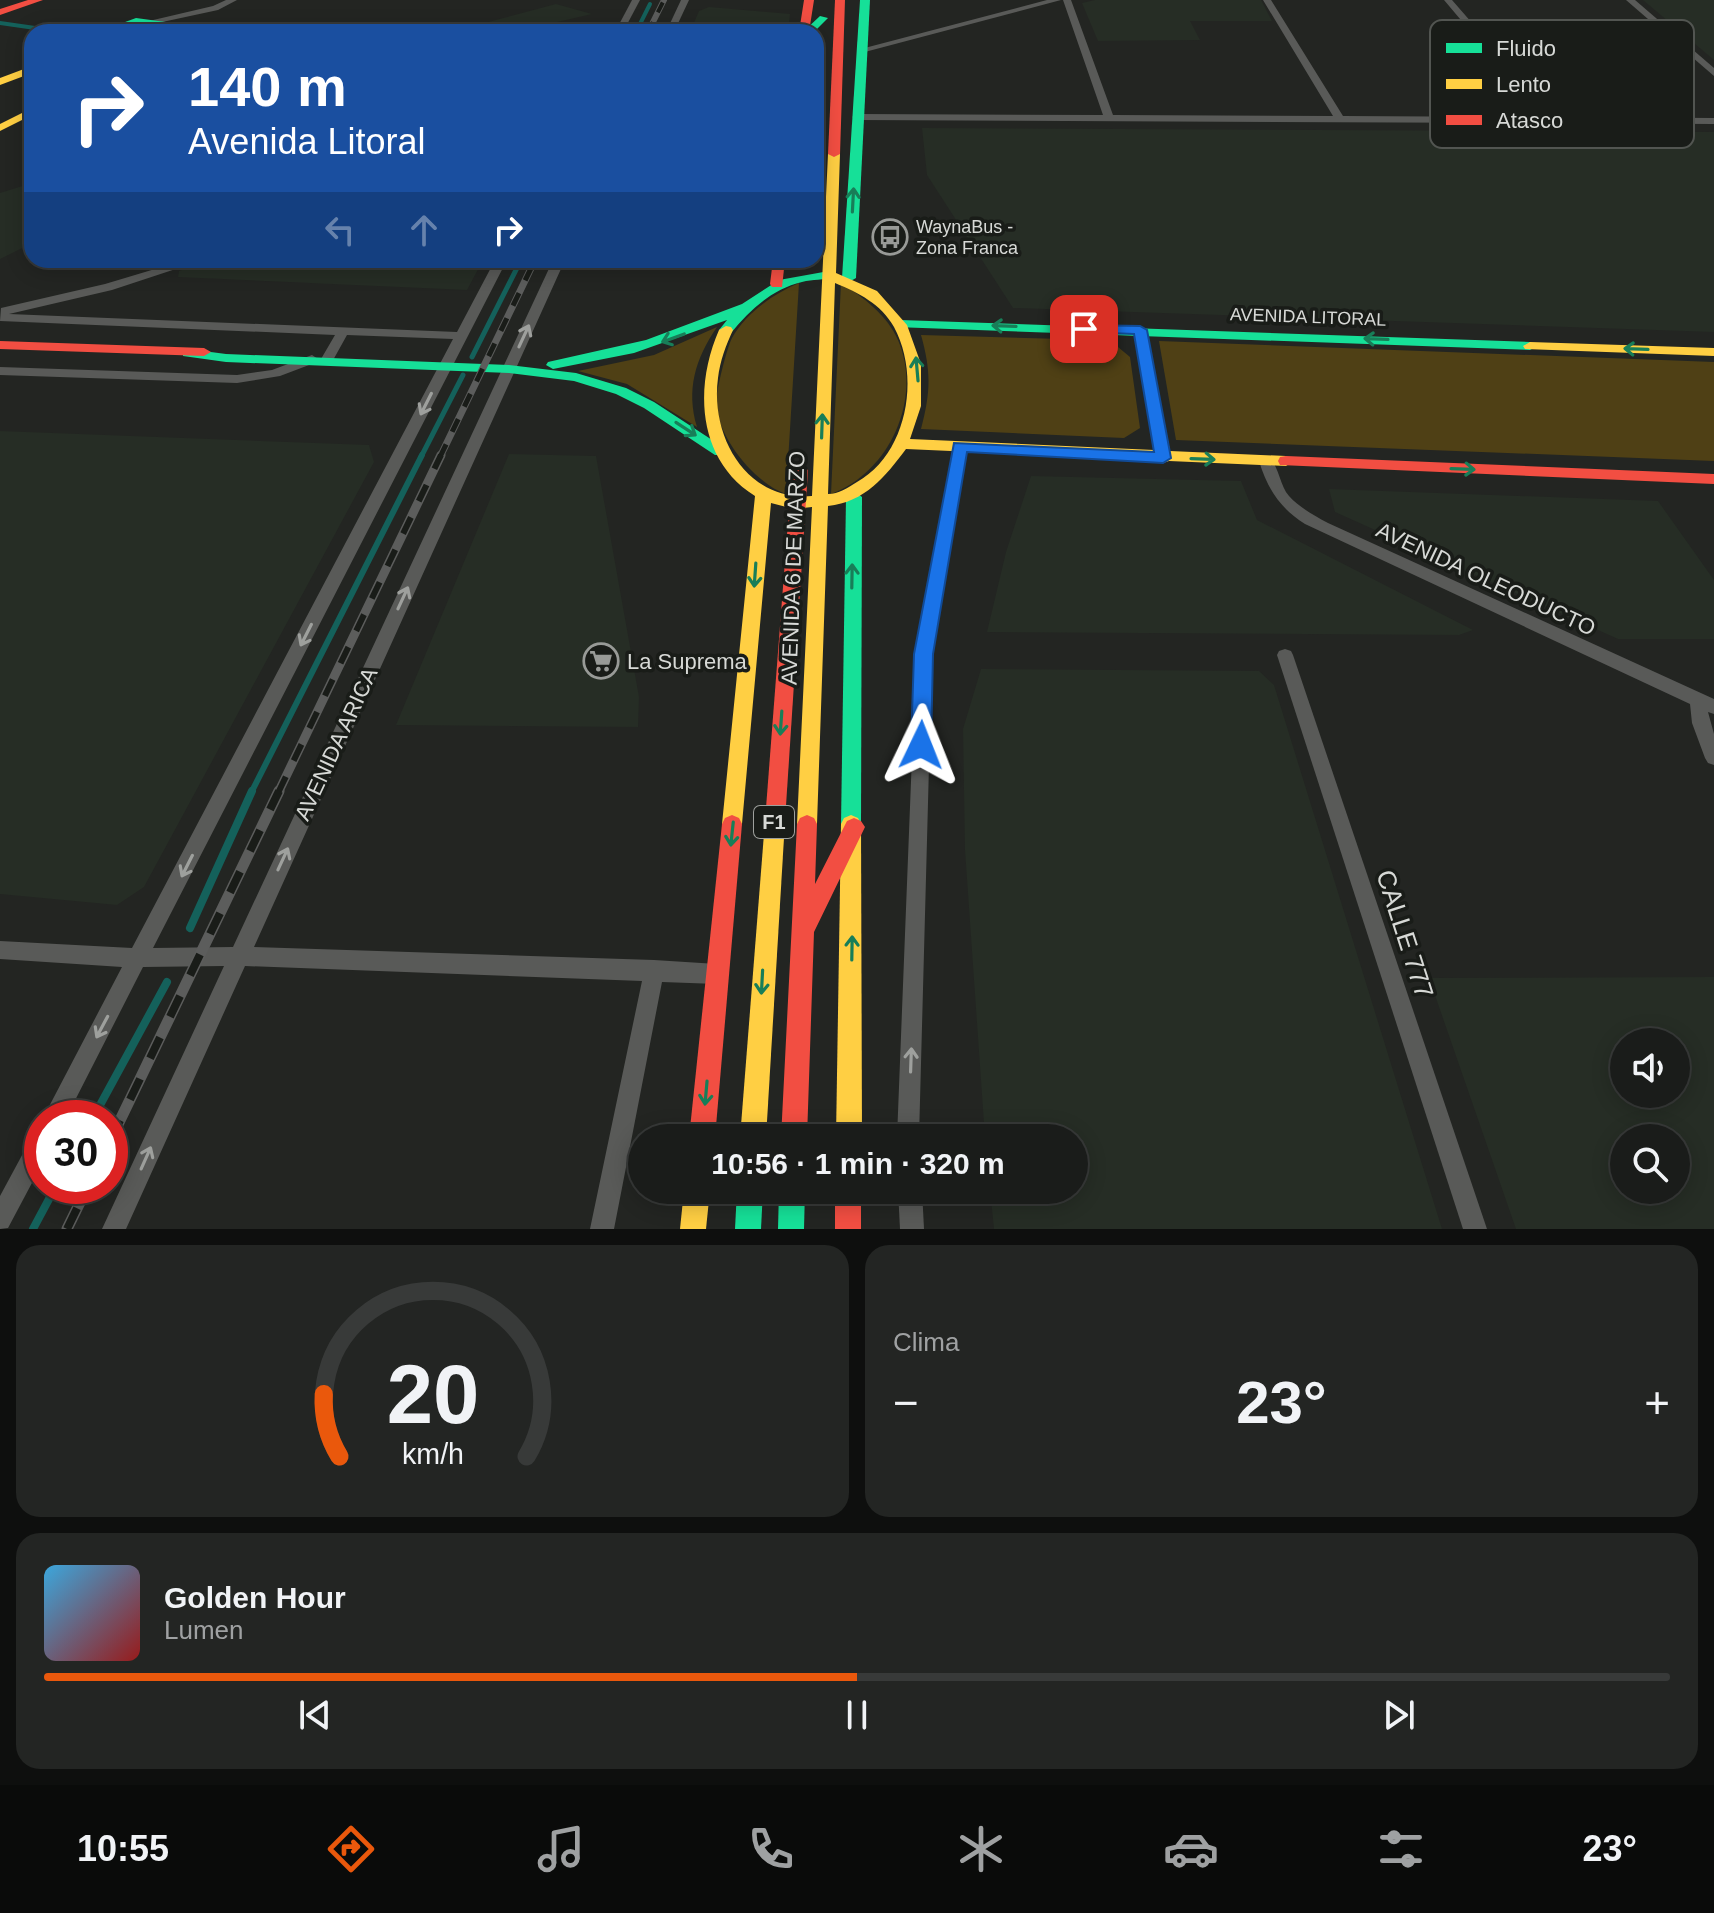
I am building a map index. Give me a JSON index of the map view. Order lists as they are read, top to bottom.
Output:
{
  "streets": {
    "main road": ["AVENIDA LITORAL", "AVENIDA 6 DE MARZO", "F1"],
    "street": ["AVENIDA OLEODUCTO", "AVENIDA ARICA", "CALLE 777"]
  },
  "places": {
    "bus stop": ["WaynaBus - Zona Franca"],
    "supermarket": ["La Suprema"]
  },
  "legend": ["Fluido", "Lento", "Atasco"],
  "page": {
    "turn": ["140 m", "Avenida Litoral"],
    "limit": "30",
    "trip": "10:56 · 1 min · 320 m",
    "tile": "Clima",
    "heat": ["−", "23°", "+"],
    "song": ["Golden Hour", "Lumen"],
    "tabs": ["10:55", "23°"],
    "gauge": ["20", "km/h"]
  }
}
